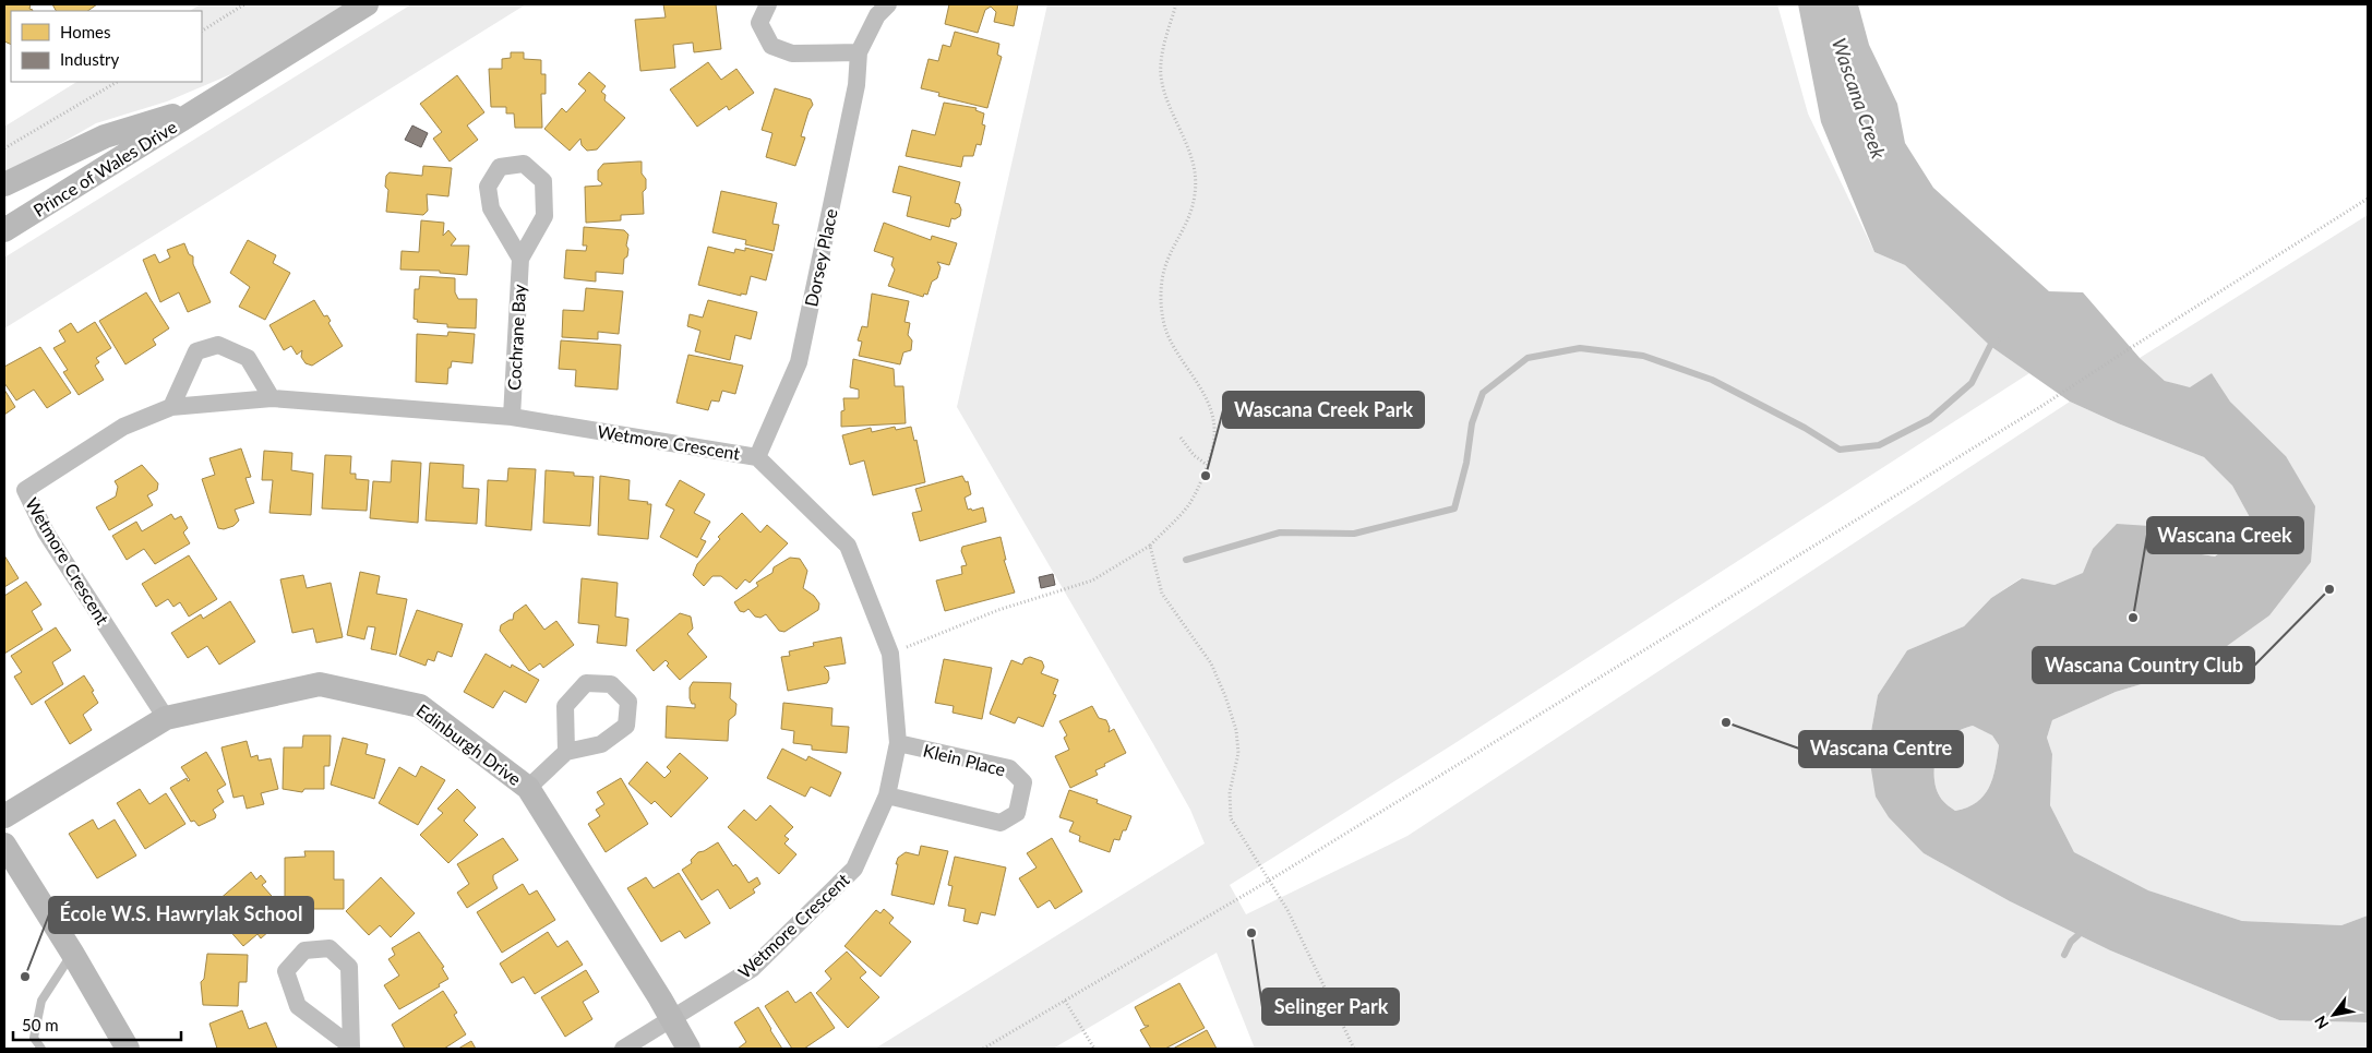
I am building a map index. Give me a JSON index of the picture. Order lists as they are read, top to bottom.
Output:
{
  "streets": {
    "street": [
      "Prince of Wales Drive",
      "Dorsey Place",
      "Cochrane Bay",
      "Wetmore Crescent",
      "Edinburgh Drive",
      "Klein Place"
    ]
  },
  "crossings": [
    ["Dorsey Place", "Wetmore Crescent"],
    ["Cochrane Bay", "Wetmore Crescent"],
    ["Wetmore Crescent", "Edinburgh Drive"],
    ["Wetmore Crescent", "Klein Place"]
  ],
  "water": ["Wascana Creek"],
  "places": [
    "Wascana Creek Park",
    "Wascana Country Club",
    "Wascana Creek",
    "Wascana Centre",
    "Selinger Park",
    "École W.S. Hawrylak School"
  ],
  "legend": ["Homes", "Industry"],
  "scale_bar": "50 m",
  "north": "bottom left"
}
